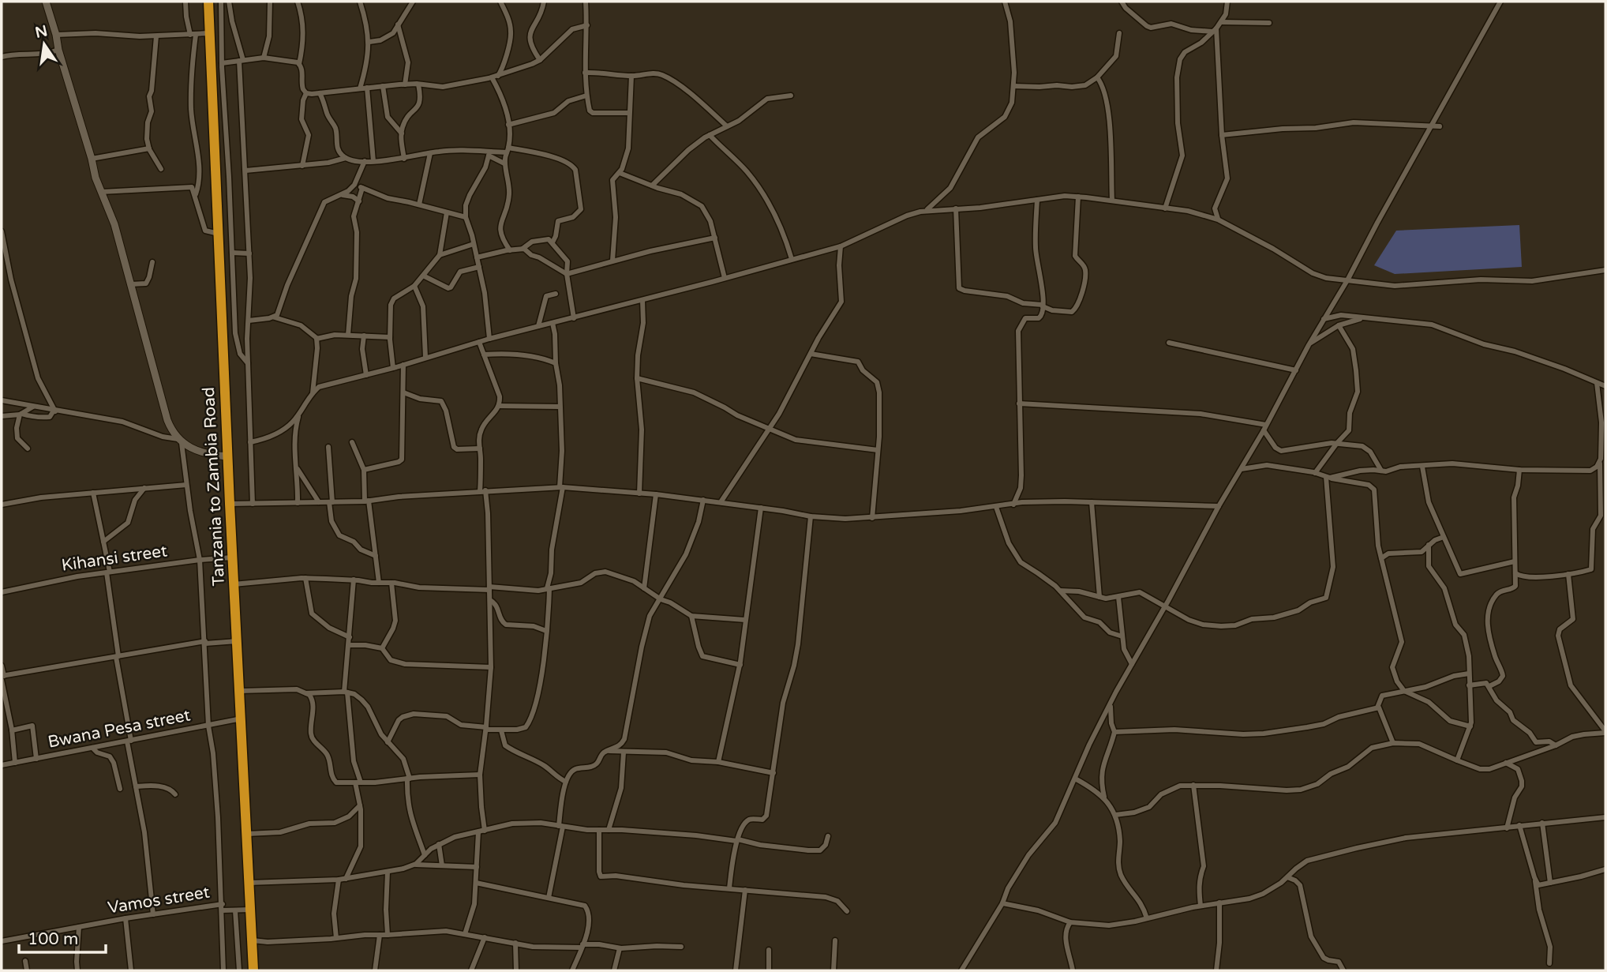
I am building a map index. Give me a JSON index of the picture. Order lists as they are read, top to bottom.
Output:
{
  "streets": {
    "highway": ["Tanzania to Zambia Road"],
    "street": ["Kihansi street", "Bwana Pesa street", "Vamos street"]
  },
  "crossings": [
    ["Tanzania to Zambia Road", "Kihansi street"],
    ["Tanzania to Zambia Road", "Bwana Pesa street"],
    ["Tanzania to Zambia Road", "Vamos street"]
  ],
  "scale_bar": "100 m",
  "north": "top"
}
